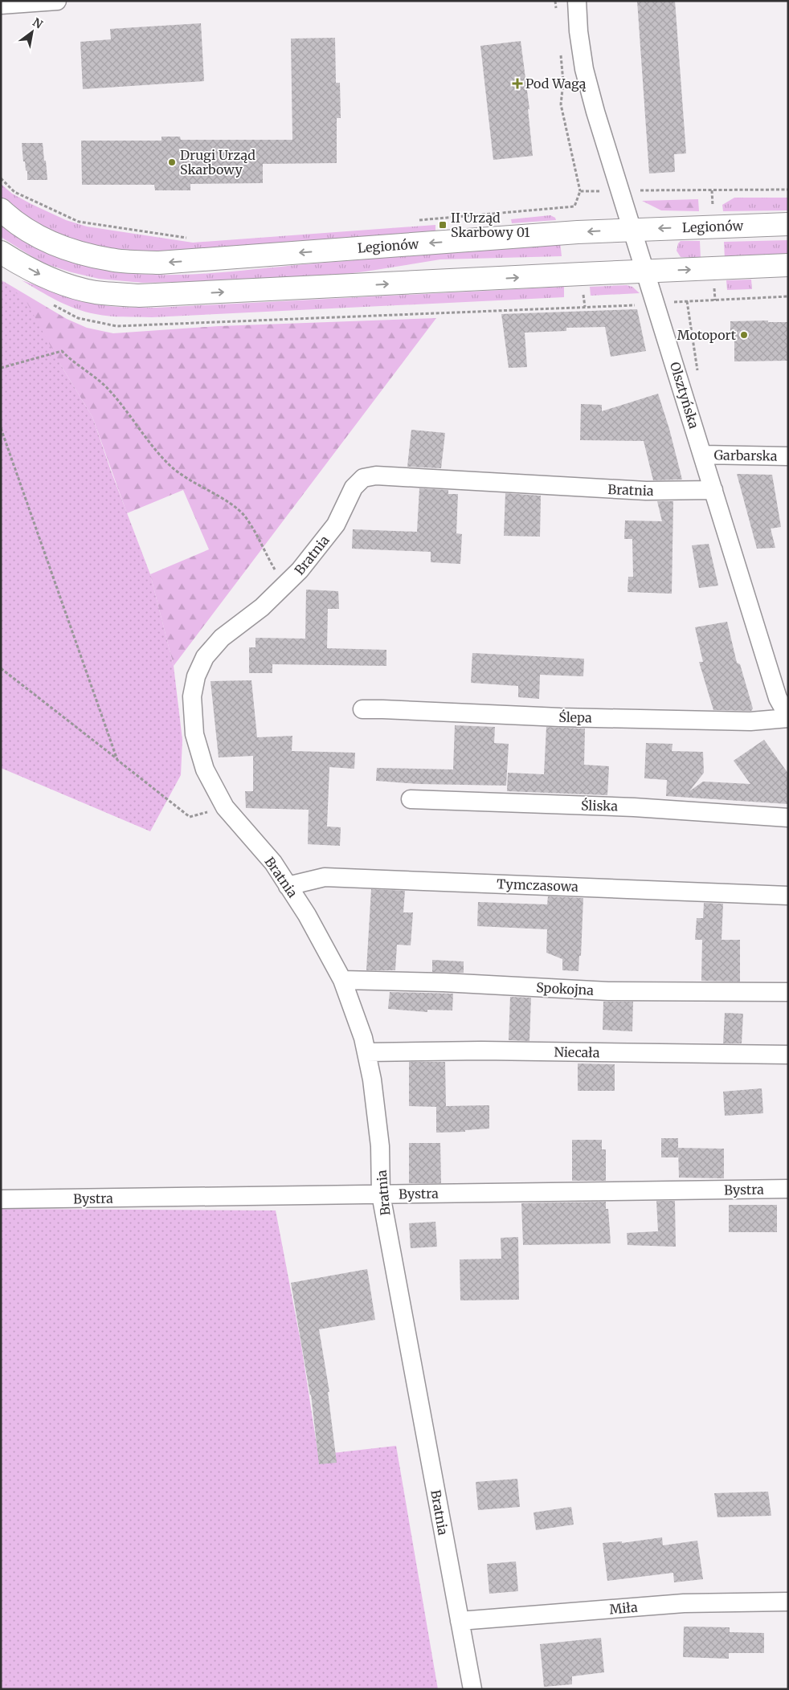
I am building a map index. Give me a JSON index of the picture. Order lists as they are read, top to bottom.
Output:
{
  "streets": {
    "street": [
      "Legionów",
      "Olsztyńska",
      "Garbarska",
      "Bratnia",
      "Ślepa",
      "Śliska",
      "Tymczasowa",
      "Spokojna",
      "Niecała",
      "Bystra",
      "Miła"
    ]
  },
  "crossings": [
    ["Legionów", "Olsztyńska"],
    ["Olsztyńska", "Garbarska"],
    ["Olsztyńska", "Bratnia"],
    ["Olsztyńska", "Ślepa"],
    ["Bratnia", "Tymczasowa"],
    ["Bratnia", "Spokojna"],
    ["Bratnia", "Niecała"],
    ["Bratnia", "Bystra"],
    ["Bratnia", "Miła"]
  ],
  "places": {
    "health": ["Pod Wagą"],
    "other": ["Drugi Urząd Skarbowy", "Motoport"],
    "transit": ["II Urząd Skarbowy 01"]
  },
  "north": "top right"
}
